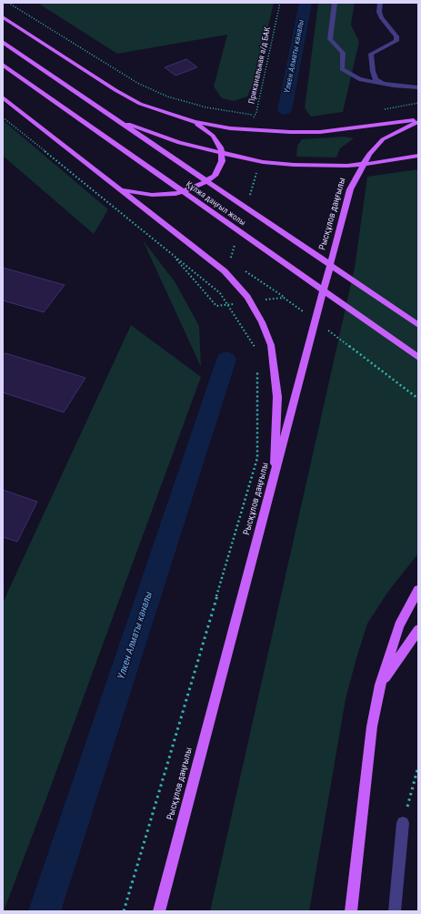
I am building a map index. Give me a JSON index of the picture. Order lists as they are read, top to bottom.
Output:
{
  "streets": {
    "main road": ["Құлжа даңғыл жолы", "Рысқұлов даңғылы"],
    "path": ["Приканальная а/д БАК"]
  },
  "water": ["Үлкен Алматы каналы"]
}
